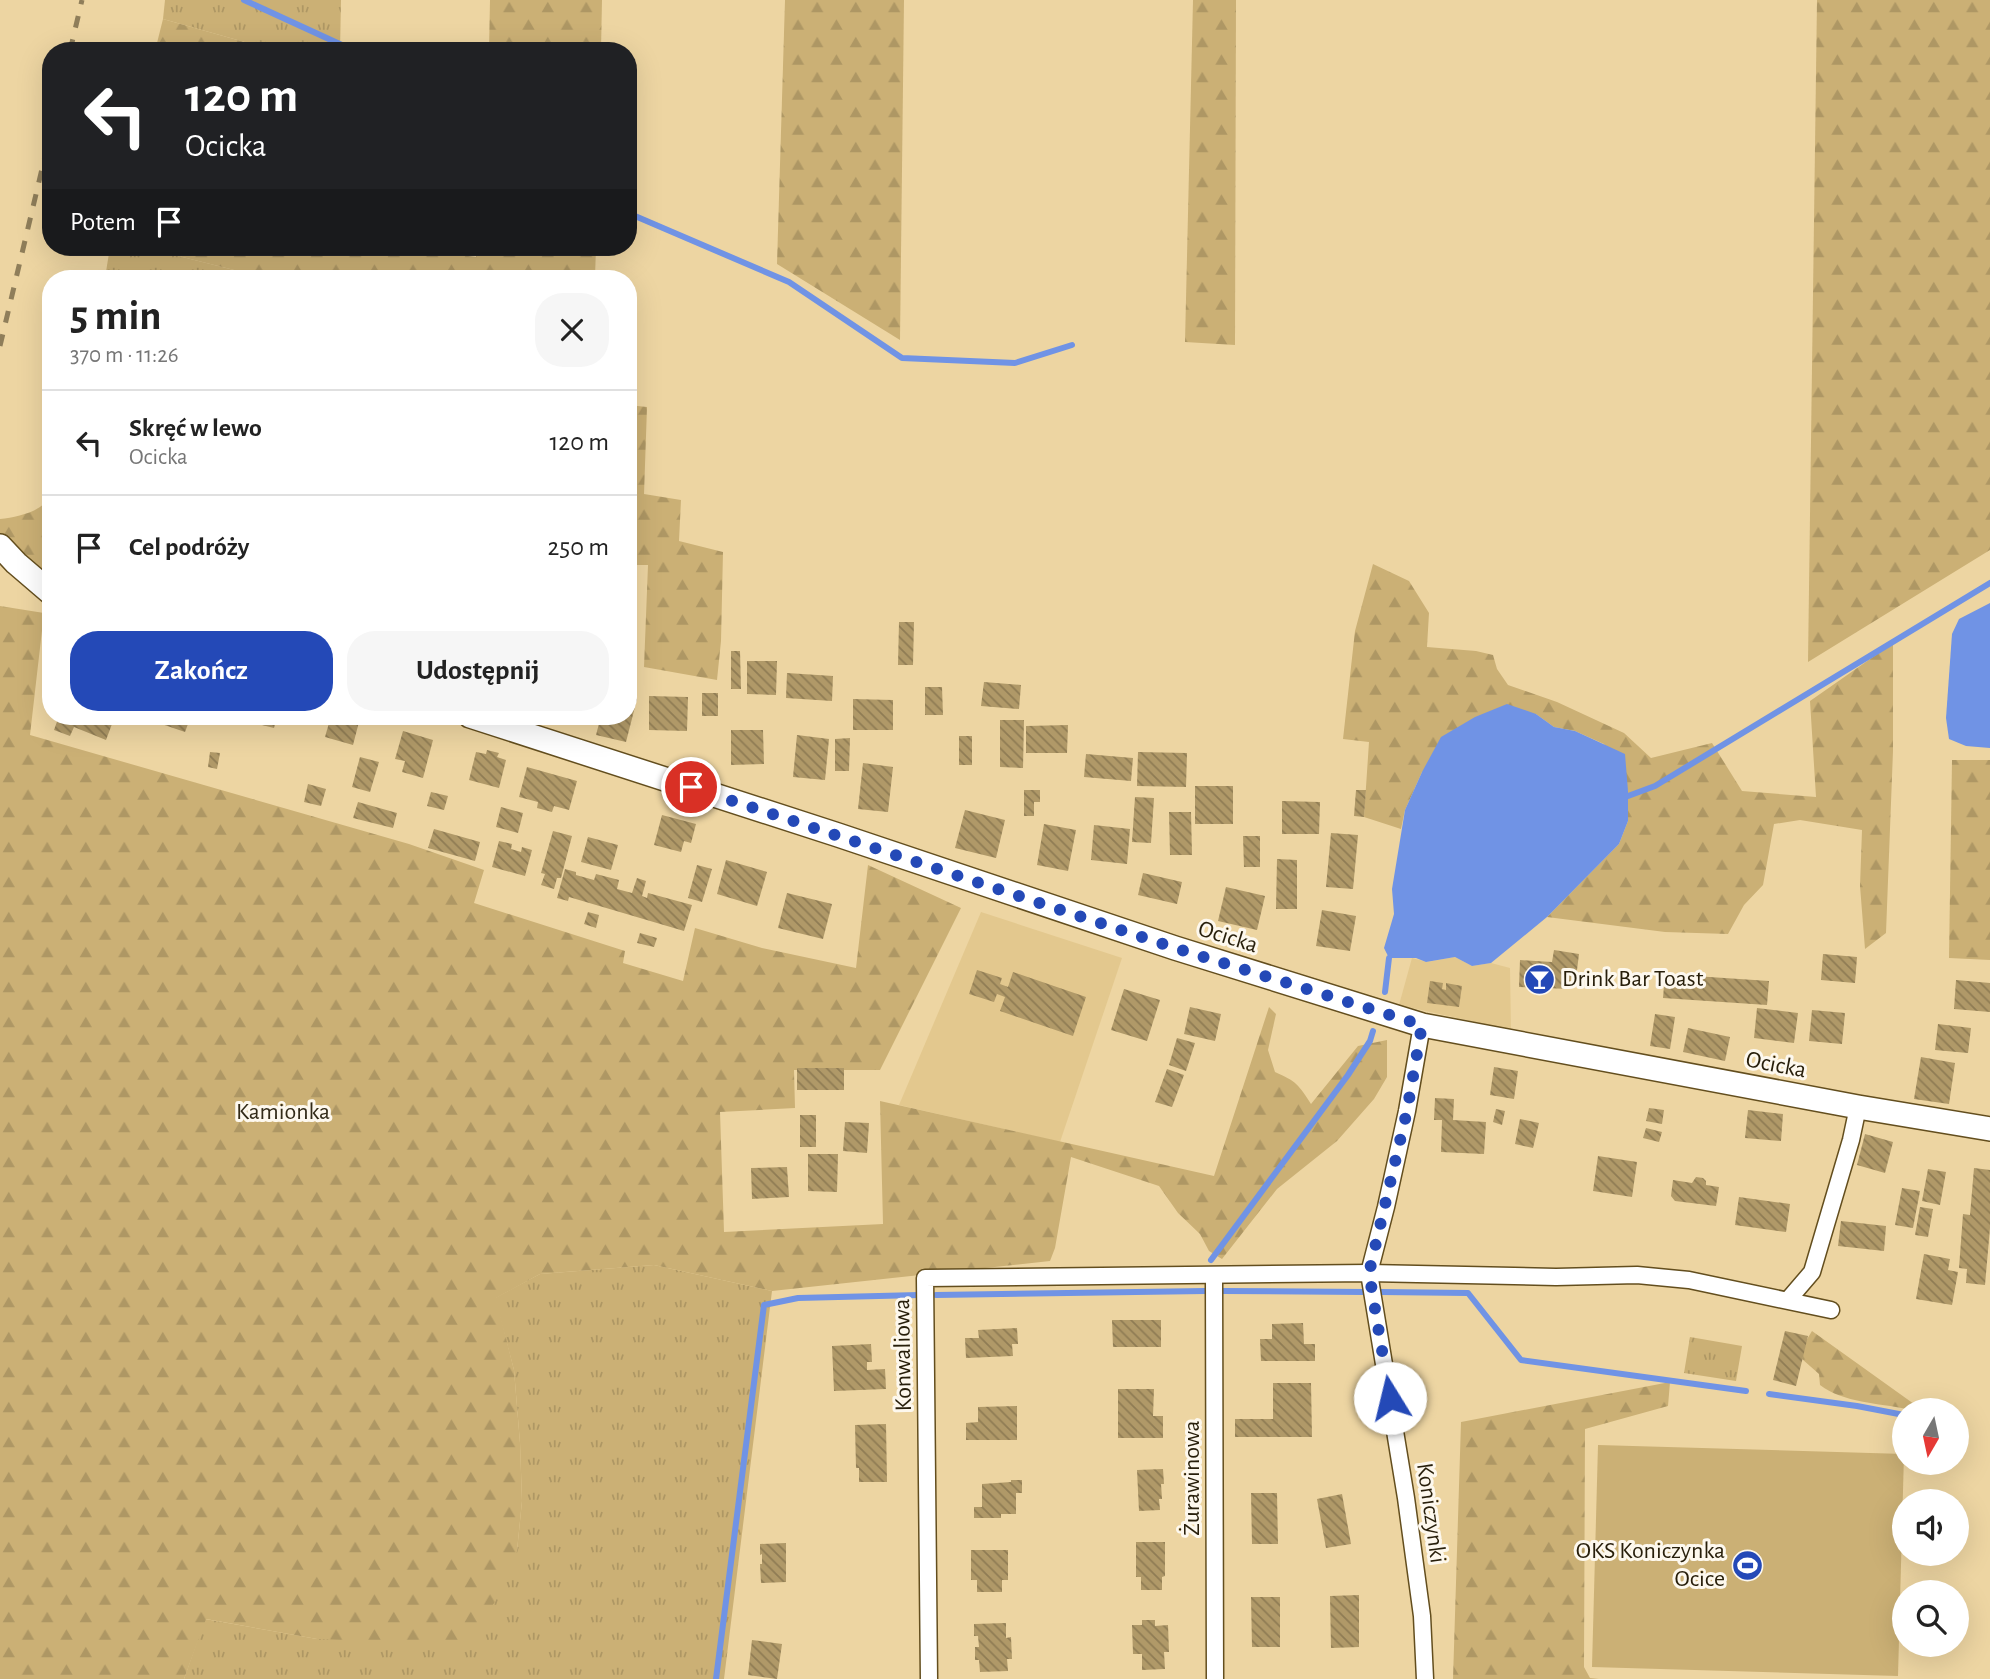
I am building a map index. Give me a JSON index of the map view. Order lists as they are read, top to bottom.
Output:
{
  "streets": {
    "street": [
      "Ocicka",
      "Konwaliowa",
      "Żurawinowa",
      "Koniczynki"
    ]
  },
  "crossings": [
    ["Ocicka", "Koniczynki"],
    ["Konwaliowa", "Żurawinowa"]
  ],
  "parks": ["Kamionka"],
  "places": {
    "bar": ["Drink Bar Toast"],
    "sports": ["OKS Koniczynka Ocice"]
  },
  "north": "bottom",
  "page": {
    "turn": ["120 m", "Ocicka"],
    "then": "Potem",
    "heading": ["5 min", "370 m · 11:26"],
    "list": [
      {
        "name": "Skręć w lewo",
        "note": "Ocicka",
        "value": "120 m"
      },
      {
        "name": "Cel podróży",
        "value": "250 m"
      }
    ],
    "buttons": ["Zakończ", "Udostępnij"]
  }
}
